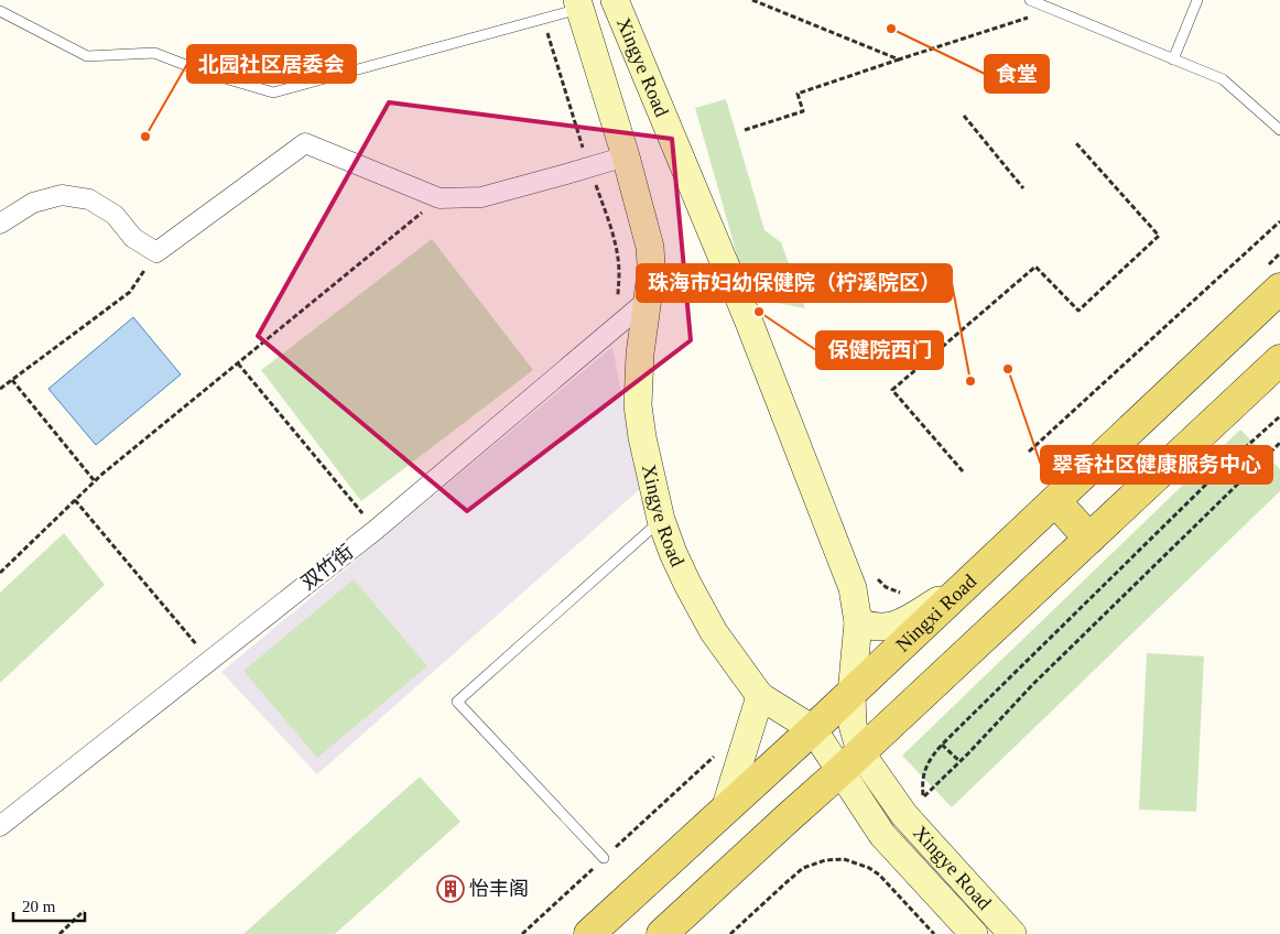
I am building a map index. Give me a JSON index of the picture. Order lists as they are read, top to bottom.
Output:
{
  "streets": {
    "main road": ["Xingye Road", "Ningxi Road"],
    "street": ["双竹街"]
  },
  "crossings": [
    ["Xingye Road", "双竹街"],
    ["Xingye Road", "Ningxi Road"]
  ],
  "places": {
    "other": [
      "食堂",
      "北园社区居委会",
      "保健院西门",
      "翠香社区健康服务中心",
      "珠海市妇幼保健院（柠溪院区）"
    ],
    "building": ["怡丰阁"]
  },
  "scale_bar": "20 m"
}
